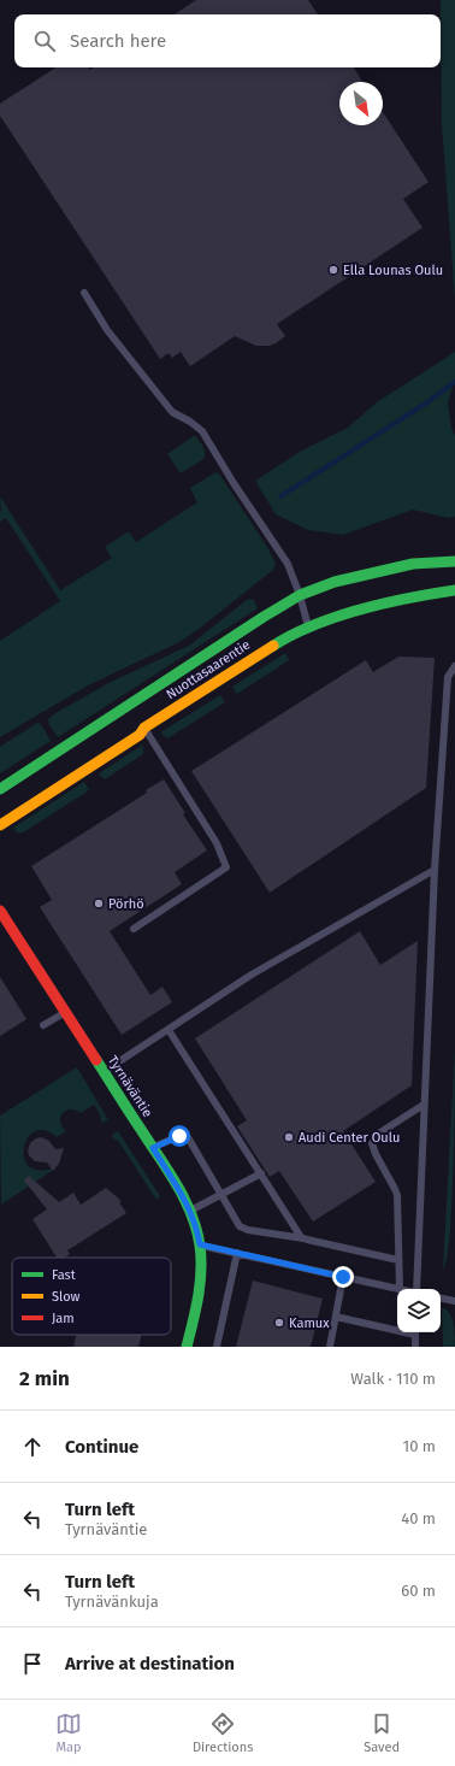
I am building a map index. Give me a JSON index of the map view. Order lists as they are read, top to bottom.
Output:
{
  "streets": {
    "main road": ["Nuottasaarentie", "Tyrnäväntie"]
  },
  "places": [
    "Ella Lounas Oulu",
    "Pörhö",
    "Audi Center Oulu",
    "Kamux"
  ],
  "legend": ["Fast", "Slow", "Jam"],
  "north": "bottom right",
  "page": {
    "search": "Search here",
    "heading": ["2 min", "Walk · 110 m"],
    "list": [
      ["Continue", "10 m"],
      ["Turn left", "Tyrnäväntie", "40 m"],
      ["Turn left", "Tyrnävänkuja", "60 m"],
      "Arrive at destination"
    ],
    "nav": ["Map", "Directions", "Saved"]
  }
}
